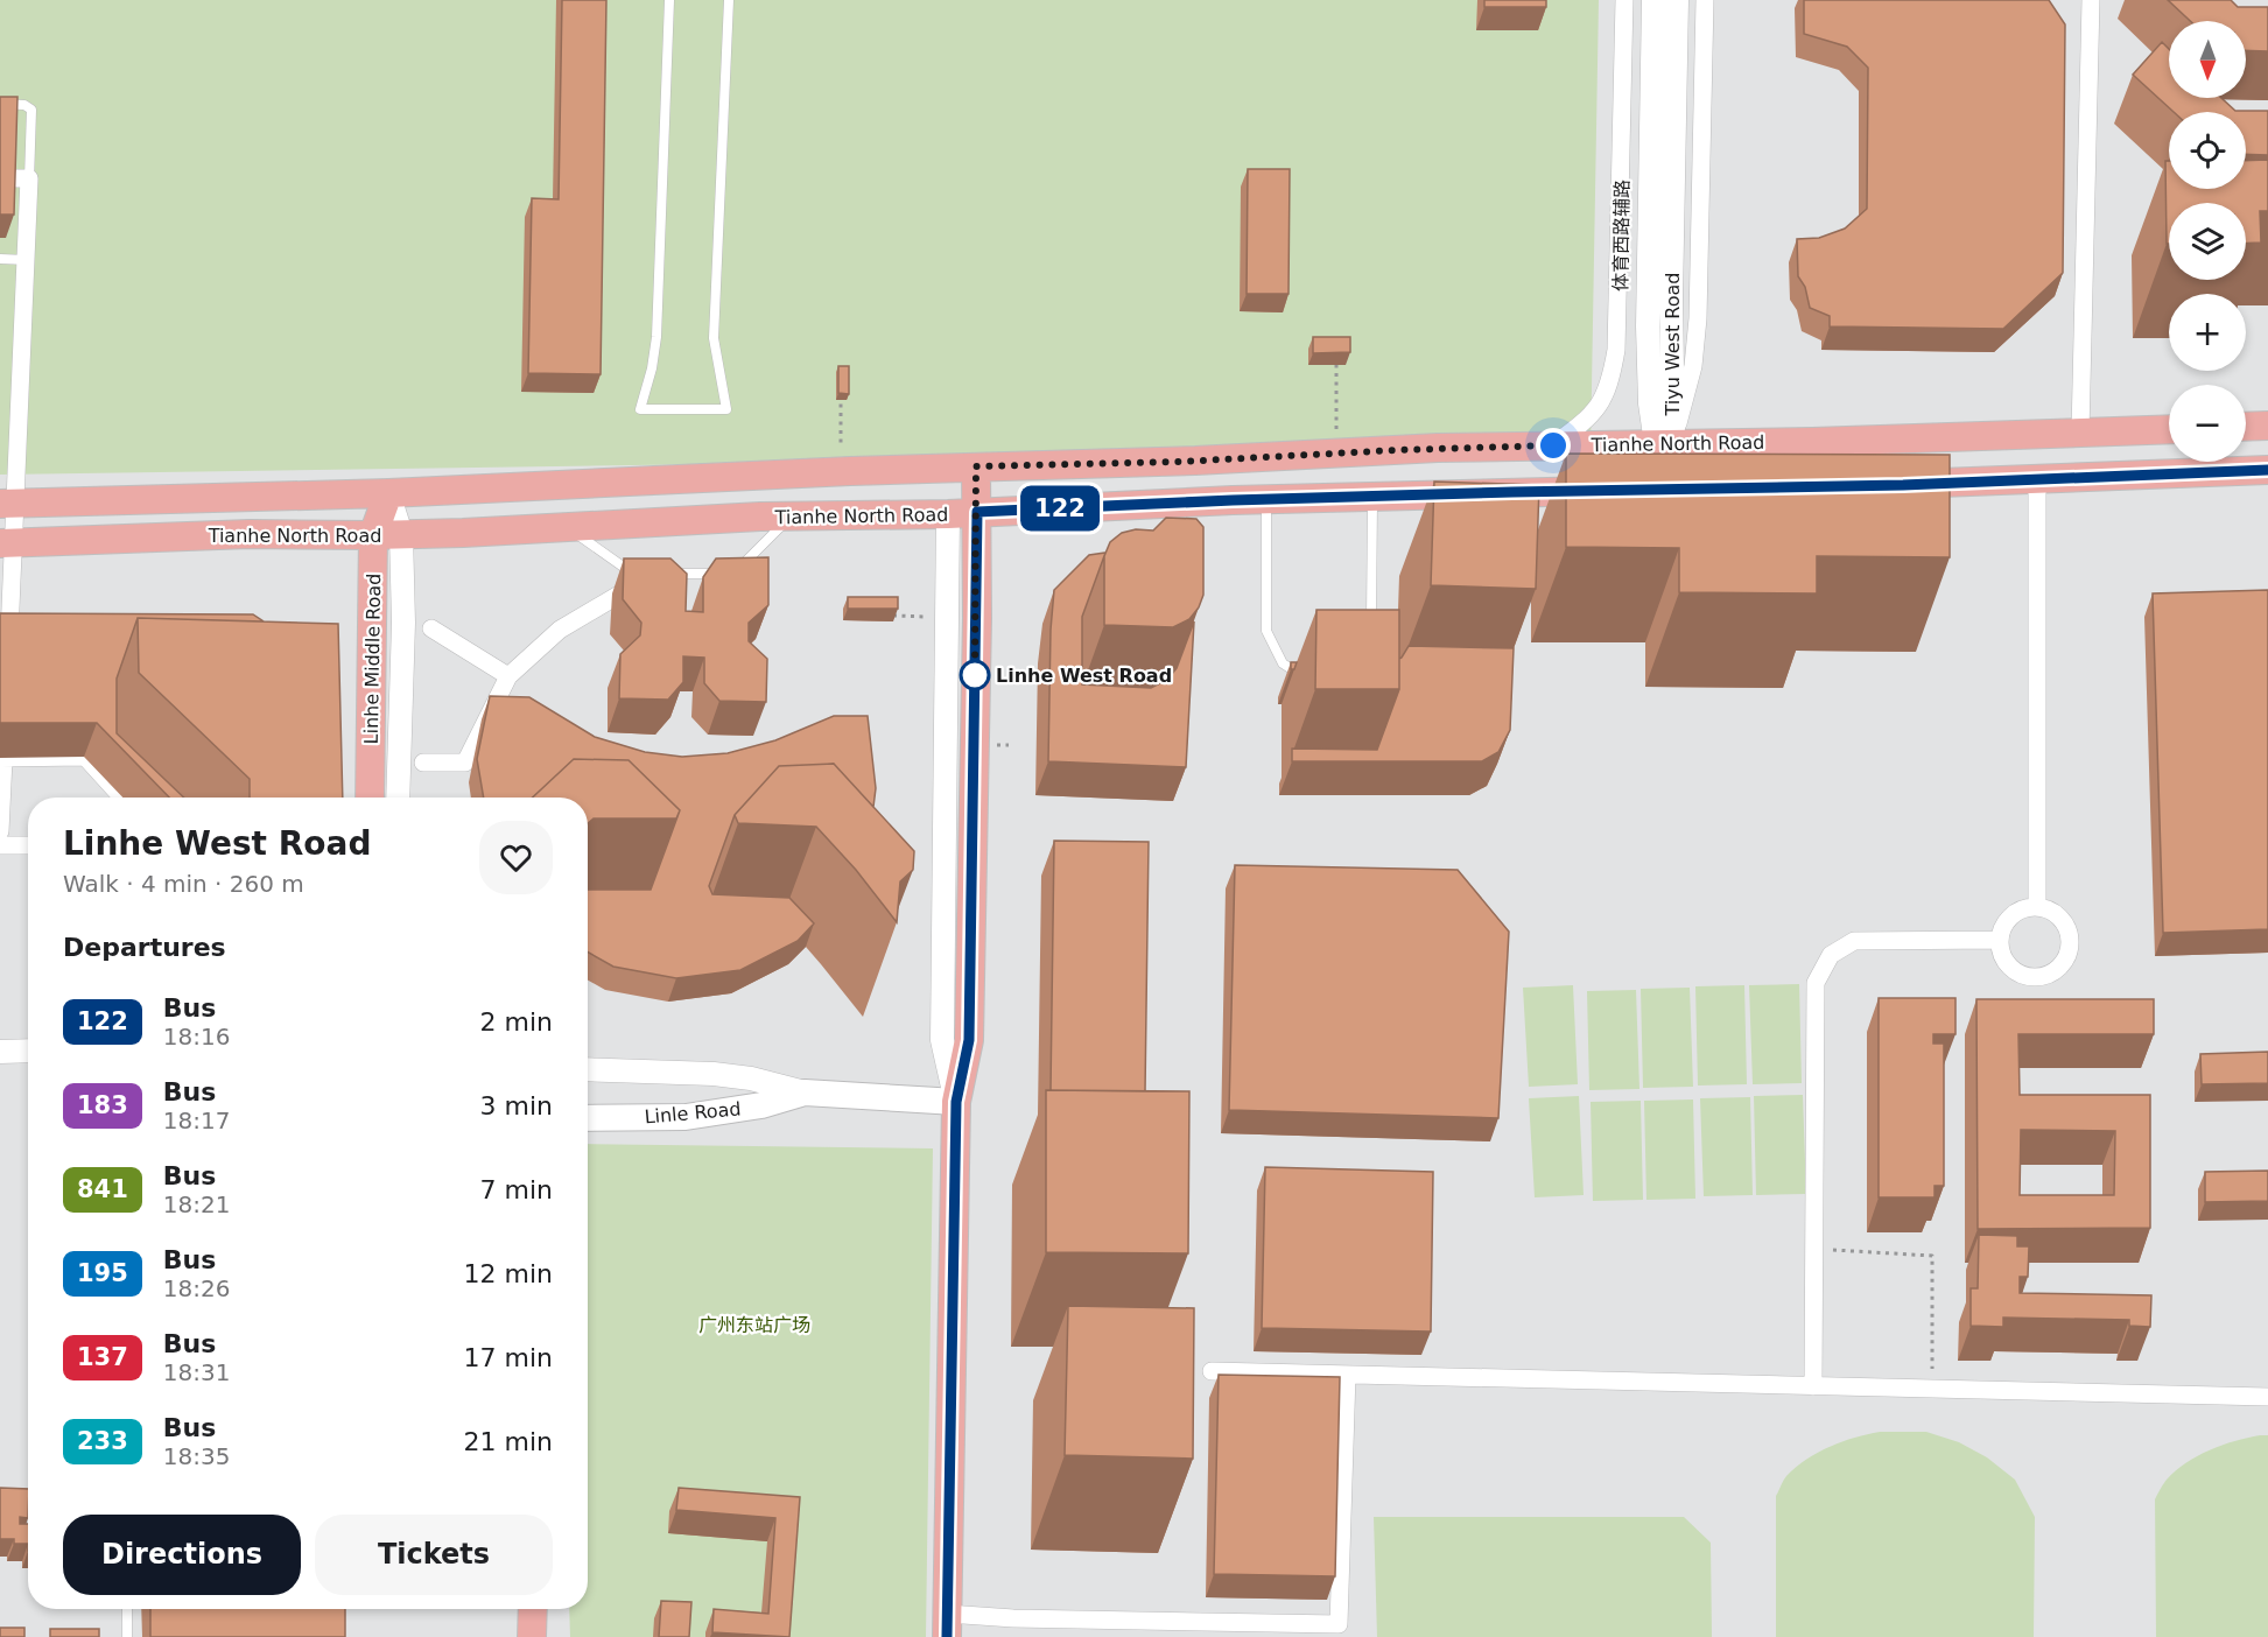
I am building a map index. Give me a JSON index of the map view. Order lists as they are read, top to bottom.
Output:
{
  "streets": {
    "main road": ["Tianhe North Road", "Linhe Middle Road", "Linle Road"],
    "street": ["体育西路辅路", "Tiyu West Road"]
  },
  "crossings": [
    ["体育西路辅路", "Tianhe North Road"],
    ["Tiyu West Road", "Tianhe North Road"],
    ["Tianhe North Road", "Linhe Middle Road"]
  ],
  "parks": ["广州东站广场"],
  "places": ["Linhe West Road"],
  "lines": ["bus line 122"],
  "north": "bottom",
  "page": {
    "on_map": "122",
    "map_buttons": ["+", "−"],
    "heading": [
      ["Linhe West Road", "Walk · 4 min · 260 m"],
      "Departures"
    ],
    "list": [
      {
        "mark": "122",
        "name": "Bus",
        "note": "18:16",
        "value": "2 min"
      },
      {
        "mark": "183",
        "name": "Bus",
        "note": "18:17",
        "value": "3 min"
      },
      {
        "mark": "841",
        "name": "Bus",
        "note": "18:21",
        "value": "7 min"
      },
      {
        "mark": "195",
        "name": "Bus",
        "note": "18:26",
        "value": "12 min"
      },
      {
        "mark": "137",
        "name": "Bus",
        "note": "18:31",
        "value": "17 min"
      },
      {
        "mark": "233",
        "name": "Bus",
        "note": "18:35",
        "value": "21 min"
      }
    ],
    "buttons": ["Directions", "Tickets"]
  }
}
